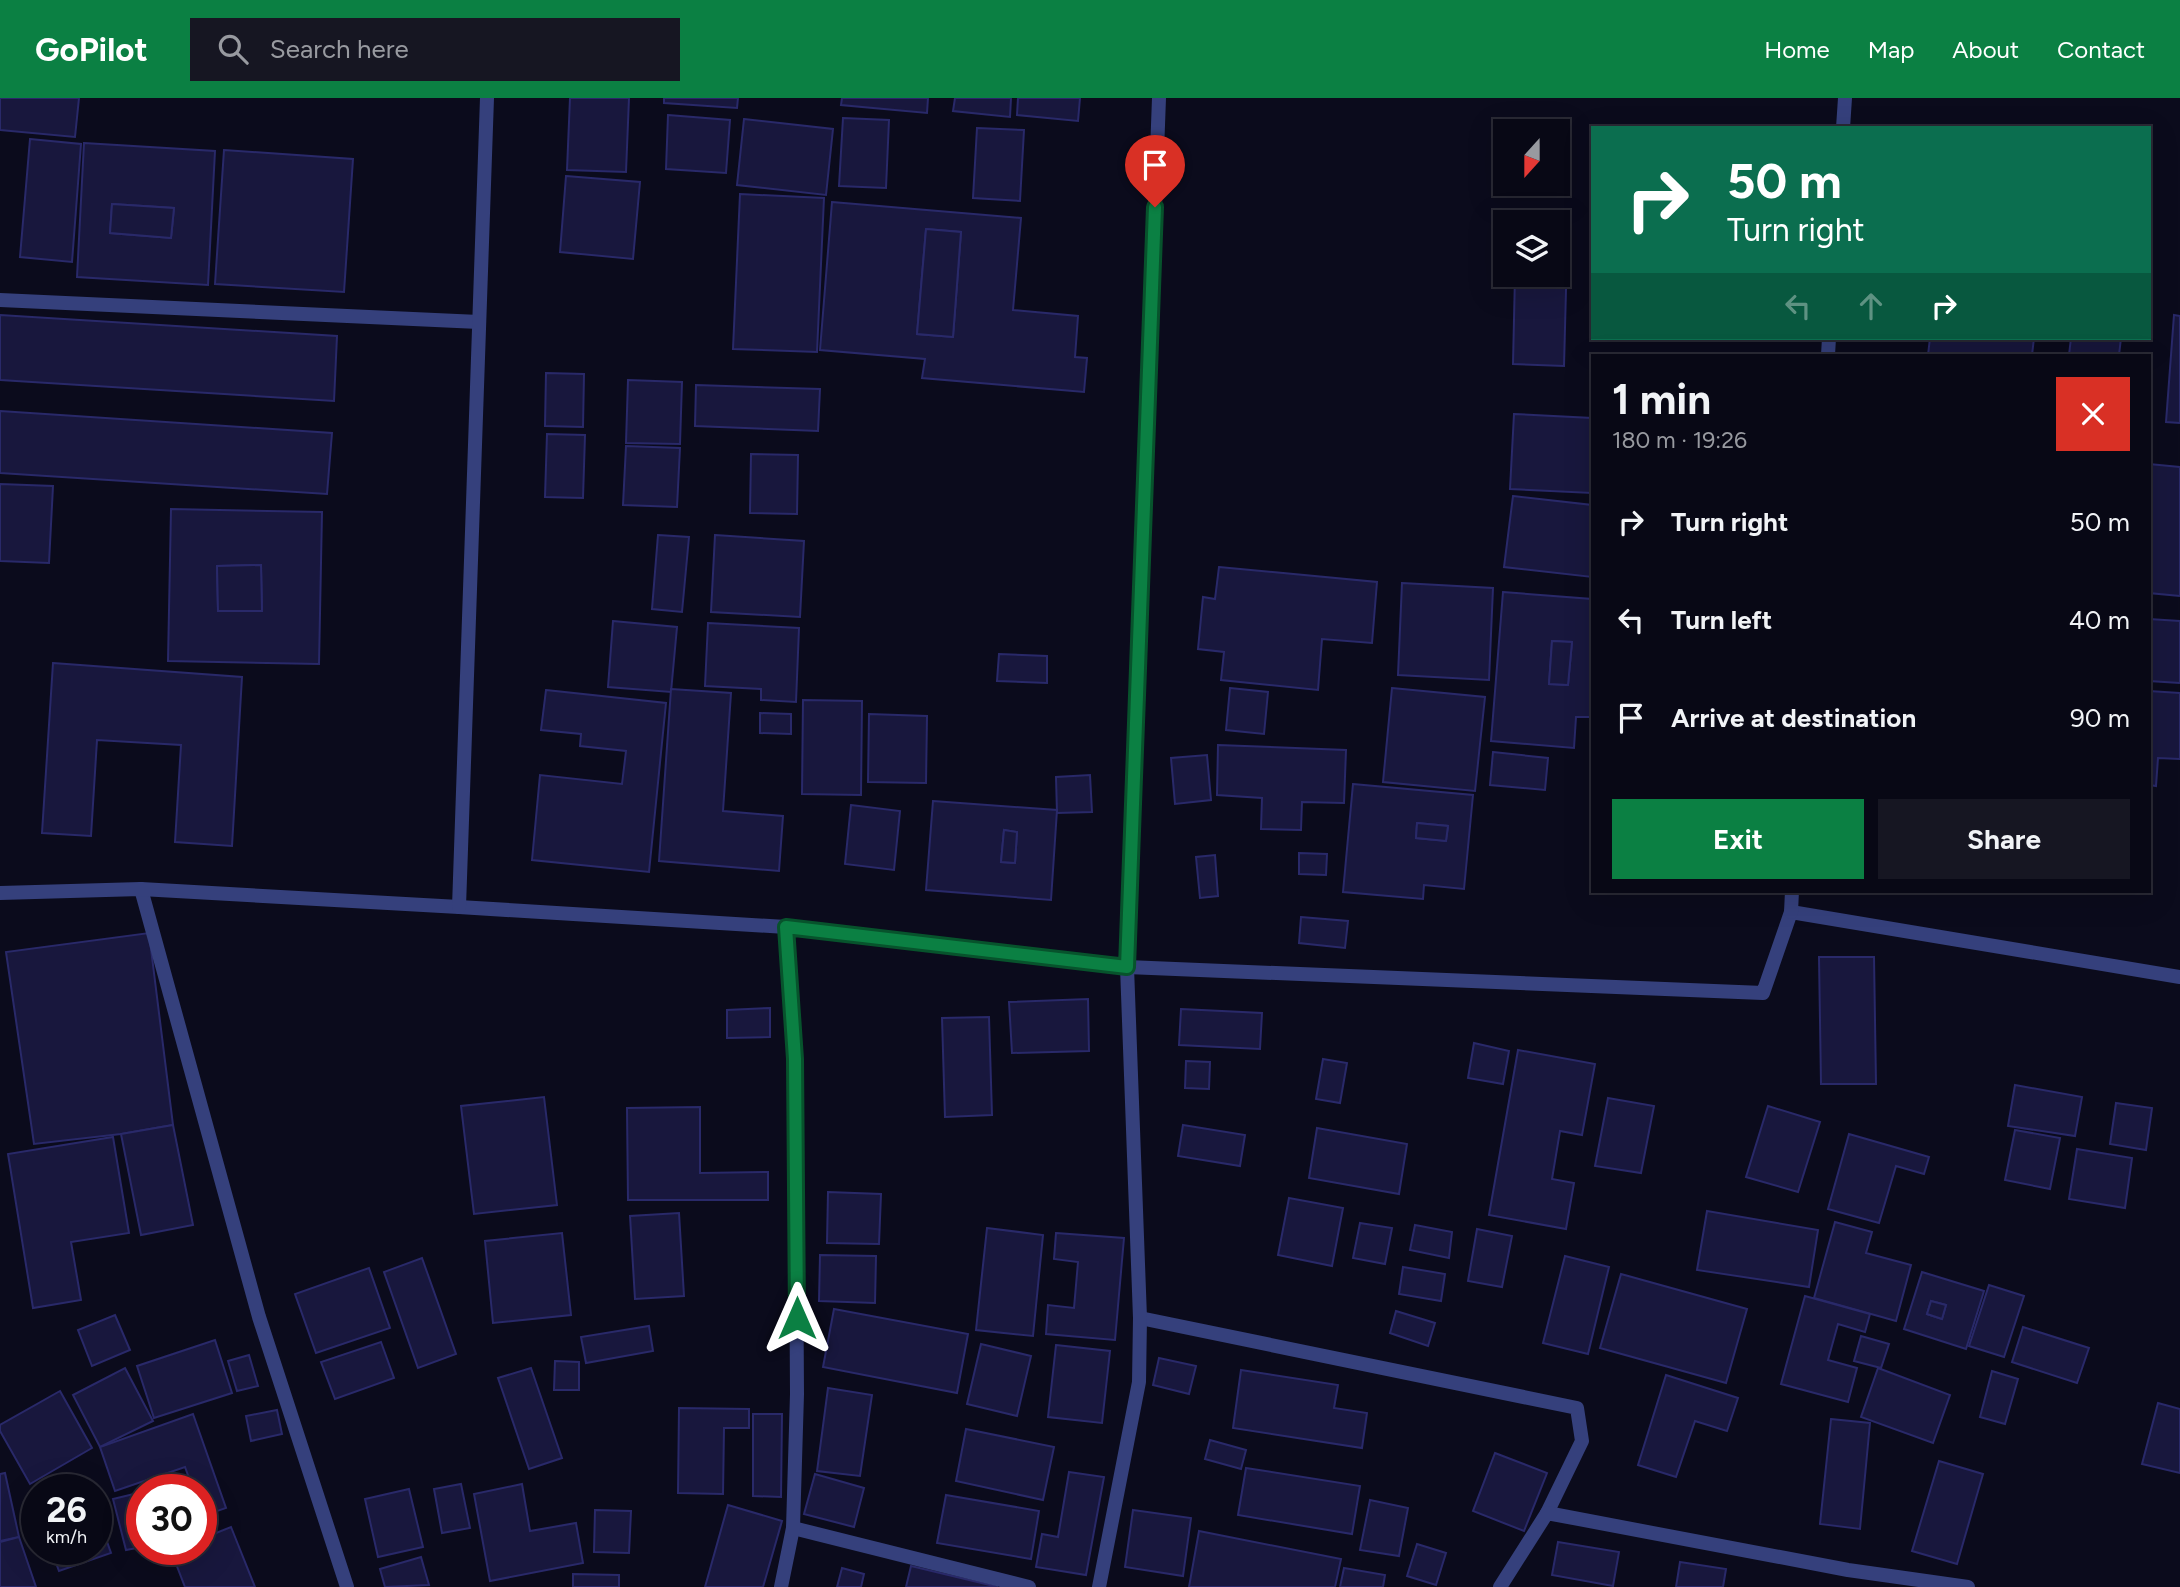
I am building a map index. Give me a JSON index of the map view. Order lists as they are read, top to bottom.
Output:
{
  "north": "bottom",
  "page": {
    "header": "GoPilot",
    "search": "Search here",
    "nav": [
      "Home",
      "Map",
      "About",
      "Contact"
    ],
    "turn": ["50 m", "Turn right"],
    "heading": ["1 min", "180 m · 19:26"],
    "list": [
      {
        "name": "Turn right",
        "value": "50 m"
      },
      {
        "name": "Turn left",
        "value": "40 m"
      },
      {
        "name": "Arrive at destination",
        "value": "90 m"
      }
    ],
    "buttons": ["Exit", "Share"],
    "speed": "26 km/h",
    "limit": "30"
  }
}
